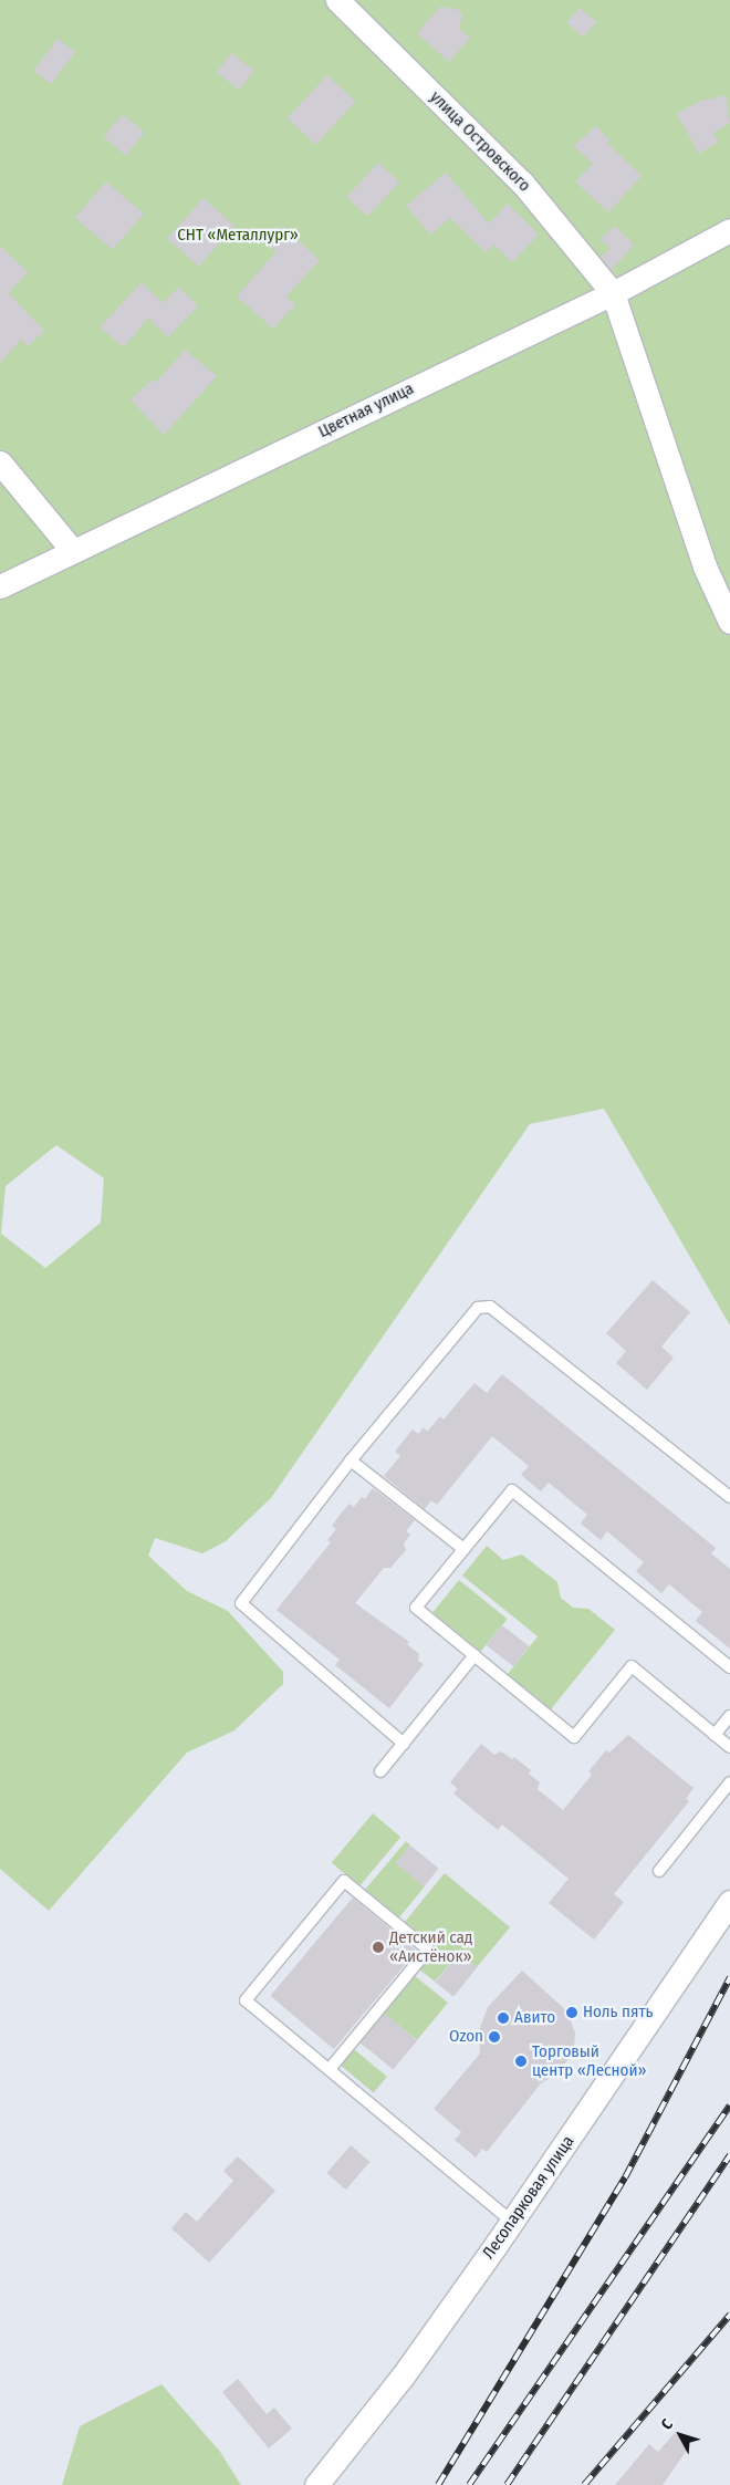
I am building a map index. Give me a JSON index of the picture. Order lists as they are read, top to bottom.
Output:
{
  "streets": {
    "street": ["улица Островского", "Цветная улица", "Лесопарковая улица"]
  },
  "crossings": [
    ["улица Островского", "Цветная улица"]
  ],
  "parks": ["СНТ «Металлург»"],
  "places": [
    "Детский сад «Аистёнок»",
    "Ноль пять",
    "Авито",
    "Ozon",
    "Торговый центр «Лесной»"
  ],
  "north": "top left"
}
